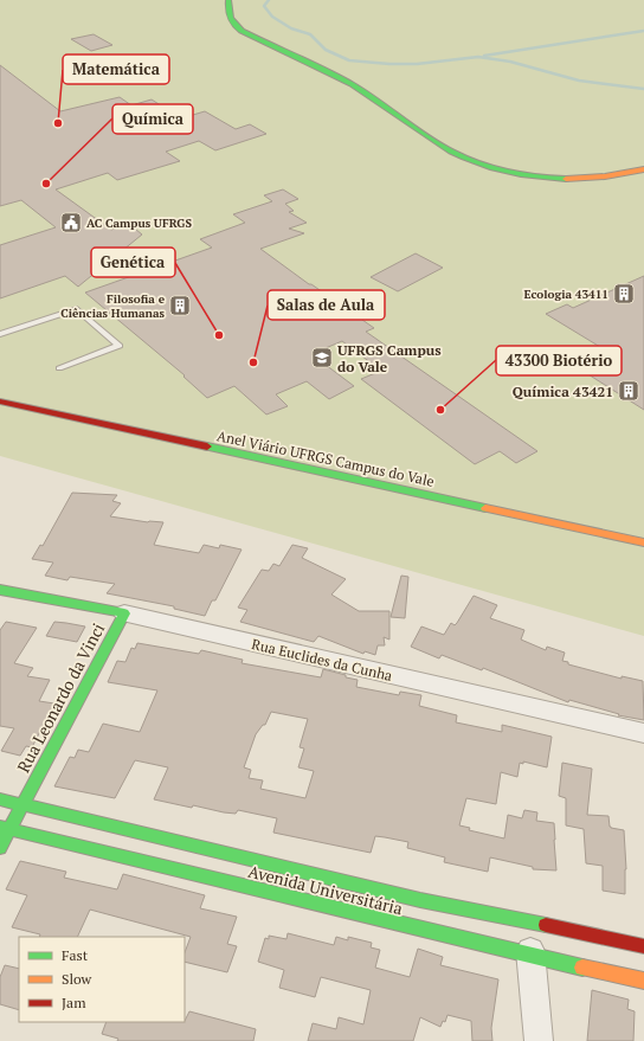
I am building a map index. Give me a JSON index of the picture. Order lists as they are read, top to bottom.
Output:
{
  "streets": {
    "street": [
      "Anel Viário UFRGS Campus do Vale",
      "Rua Euclides da Cunha",
      "Rua Leonardo da Vinci",
      "Avenida Universitária"
    ]
  },
  "crossings": [
    ["Rua Euclides da Cunha", "Rua Leonardo da Vinci"],
    ["Rua Leonardo da Vinci", "Avenida Universitária"]
  ],
  "places": {
    "other": [
      "Matemática",
      "Química",
      "Genética",
      "Salas de Aula",
      "43300 Biotério"
    ],
    "public building": ["AC Campus UFRGS"],
    "building": ["Ecologia 43411", "Filosofia e Ciências Humanas", "Química 43421"],
    "school or university": ["UFRGS Campus do Vale"]
  },
  "legend": ["Fast", "Slow", "Jam"]
}
